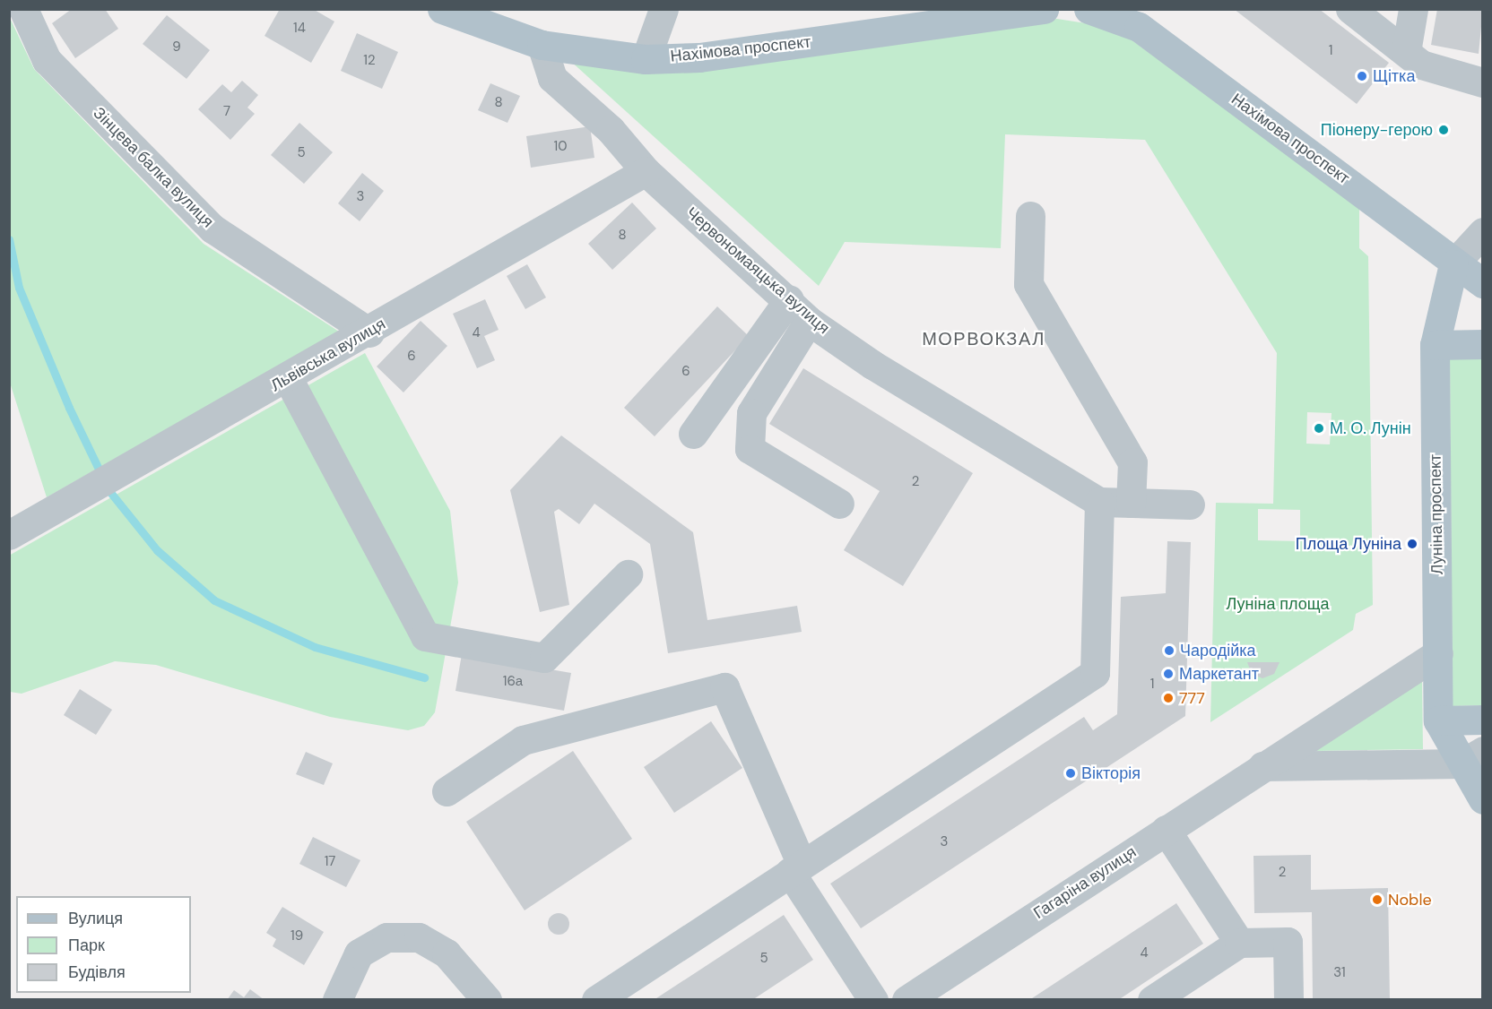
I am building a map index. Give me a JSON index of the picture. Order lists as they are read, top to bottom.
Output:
{
  "streets": {
    "main road": ["Нахімова проспект", "Луніна проспект"],
    "street": [
      "Зінцева балка вулиця",
      "Червономаяцька вулиця",
      "Львівська вулиця",
      "Гагаріна вулиця"
    ]
  },
  "crossings": [
    ["Нахімова проспект", "Червономаяцька вулиця"],
    ["Нахімова проспект", "Луніна проспект"],
    ["Зінцева балка вулиця", "Львівська вулиця"],
    ["Червономаяцька вулиця", "Львівська вулиця"],
    ["Луніна проспект", "Гагаріна вулиця"]
  ],
  "districts": ["МОРВОКЗАЛ"],
  "parks": ["Луніна площа"],
  "places": [
    "Щітка",
    "Піонеру-герою",
    "М. О. Лунін",
    "Площа Луніна",
    "Чародійка",
    "Маркетант",
    "777",
    "Вікторія",
    "Noble"
  ],
  "house_numbers": [
    "14",
    "9",
    "1",
    "12",
    "8",
    "7",
    "10",
    "5",
    "3",
    "8",
    "4",
    "6",
    "6",
    "2",
    "16а",
    "1",
    "3",
    "17",
    "2",
    "19",
    "4",
    "5",
    "31"
  ],
  "legend": ["Вулиця", "Парк", "Будівля"]
}
